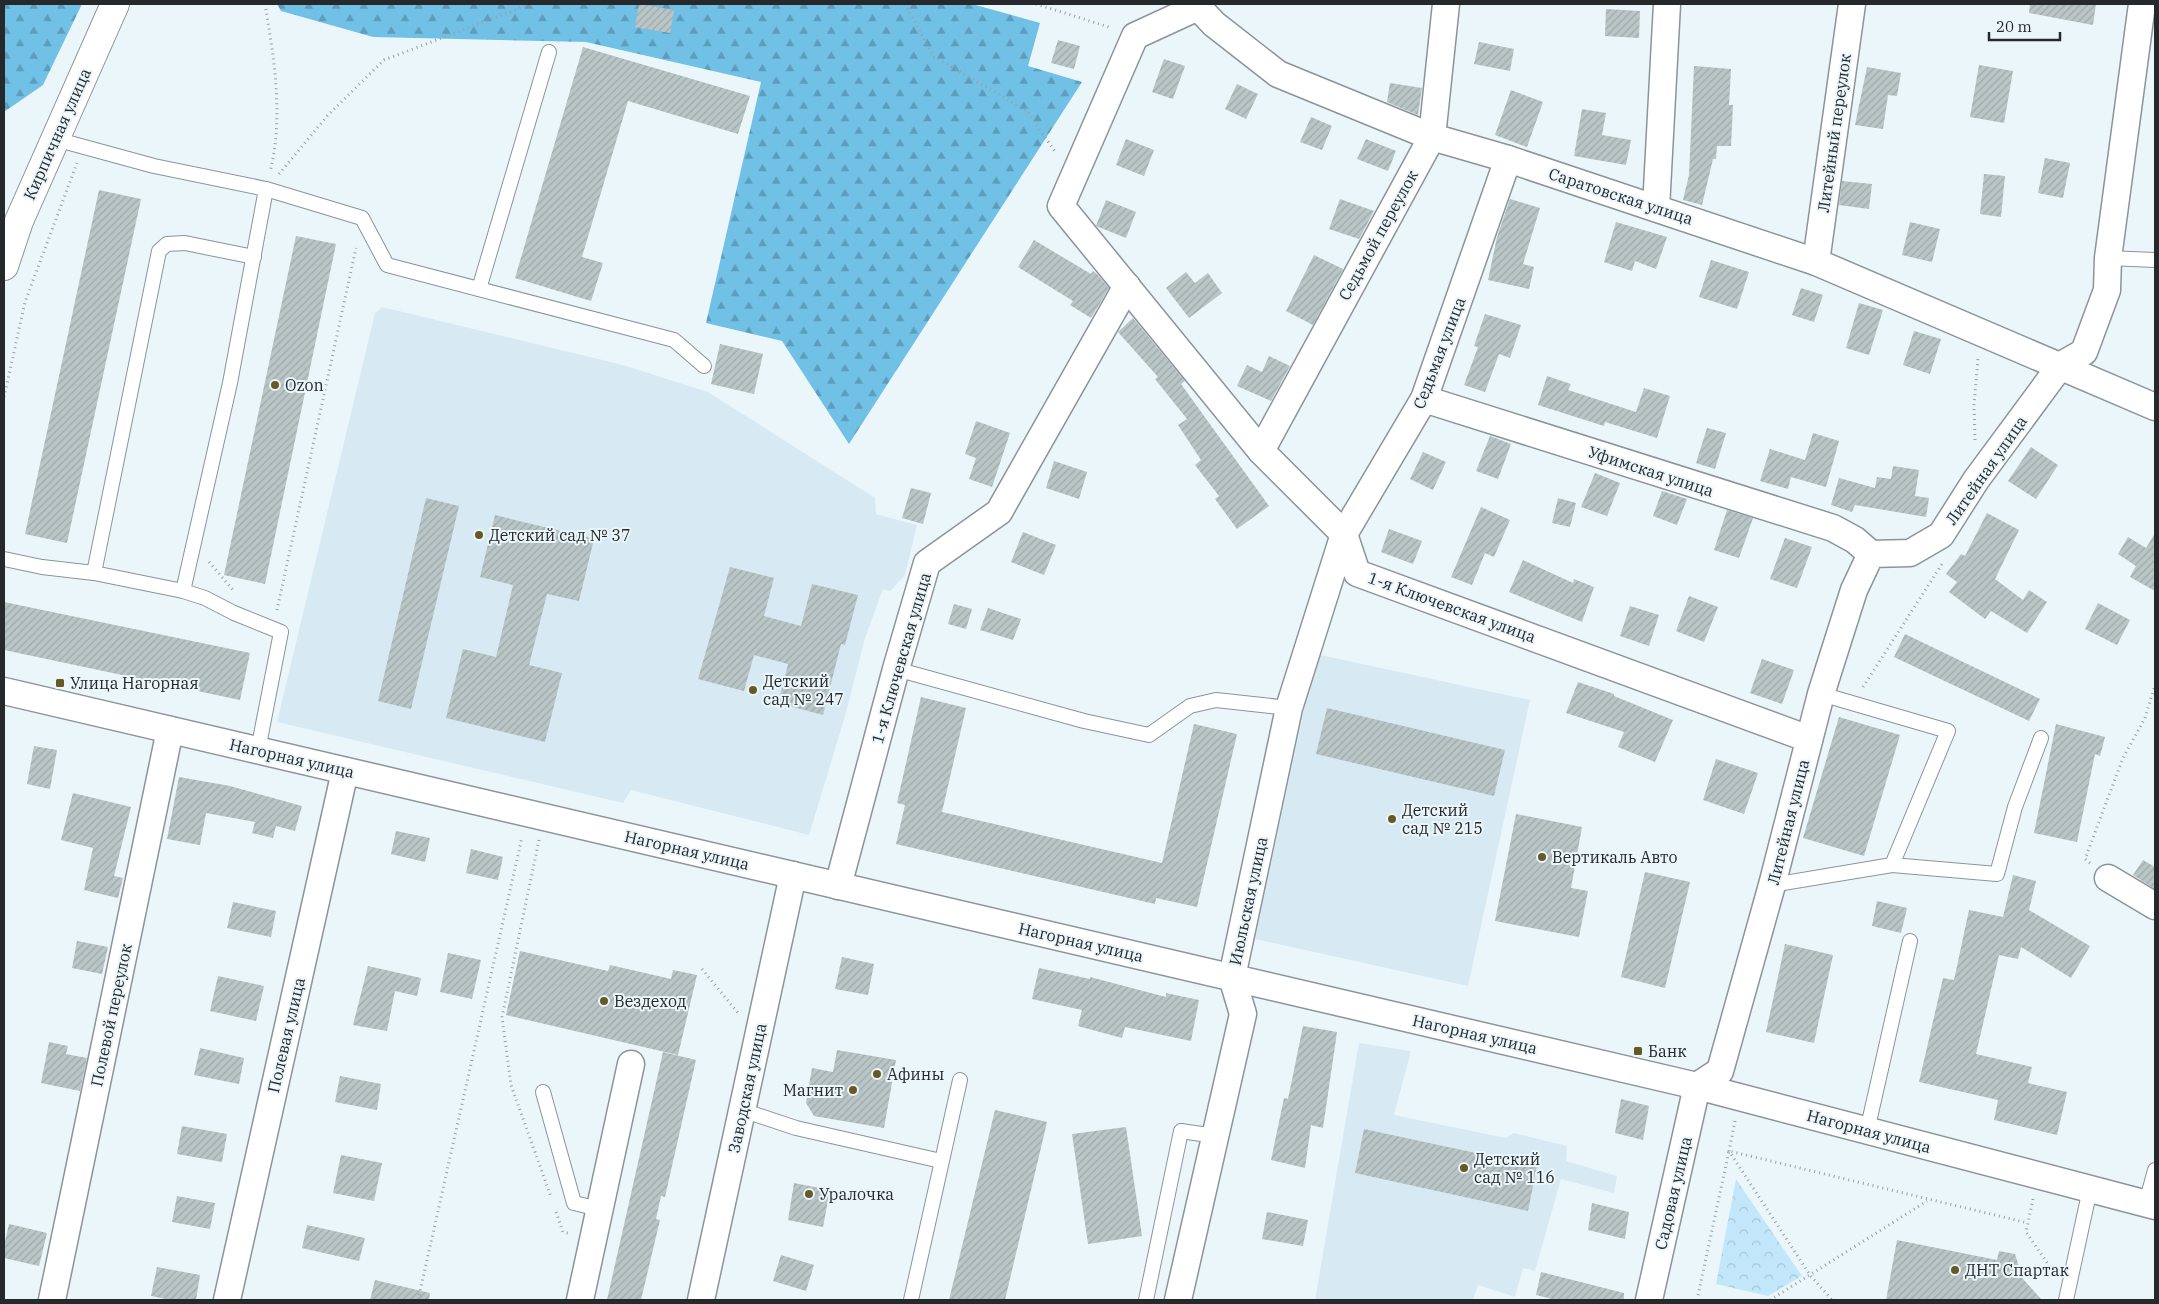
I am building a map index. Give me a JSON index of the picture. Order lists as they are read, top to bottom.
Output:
{
  "streets": {
    "street": [
      "Литейный переулок",
      "Кирпичная улица",
      "Саратовская улица",
      "Седьмой переулок",
      "Седьмая улица",
      "Литейная улица",
      "Уфимская улица",
      "1-я Ключевская улица",
      "Нагорная улица",
      "Июльская улица",
      "Полевой переулок",
      "Полевая улица",
      "Заводская улица",
      "Садовая улица"
    ]
  },
  "crossings": [
    ["Литейный переулок", "Саратовская улица"],
    ["Саратовская улица", "Седьмой переулок"],
    ["Саратовская улица", "Седьмая улица"],
    ["Саратовская улица", "Литейная улица"],
    ["Седьмой переулок", "1-я Ключевская улица"],
    ["Седьмая улица", "Уфимская улица"],
    ["Седьмая улица", "1-я Ключевская улица"],
    ["Седьмая улица", "Июльская улица"],
    ["Литейная улица", "Уфимская улица"],
    ["Литейная улица", "1-я Ключевская улица"],
    ["Литейная улица", "Нагорная улица"],
    ["Литейная улица", "Садовая улица"],
    ["1-я Ключевская улица", "Нагорная улица"],
    ["1-я Ключевская улица", "Июльская улица"],
    ["Нагорная улица", "Июльская улица"],
    ["Нагорная улица", "Полевой переулок"],
    ["Нагорная улица", "Полевая улица"],
    ["Нагорная улица", "Заводская улица"],
    ["Нагорная улица", "Садовая улица"]
  ],
  "places": {
    "other": [
      "Ozon",
      "Детский сад № 37",
      "Детский сад № 247",
      "Детский сад № 215",
      "Вертикаль Авто",
      "Вездеход",
      "Афины",
      "Магнит",
      "Детский сад № 116",
      "Уралочка",
      "ДНТ Спартак"
    ],
    "transit": ["Улица Нагорная", "Банк"]
  },
  "scale_bar": "20 m"
}
